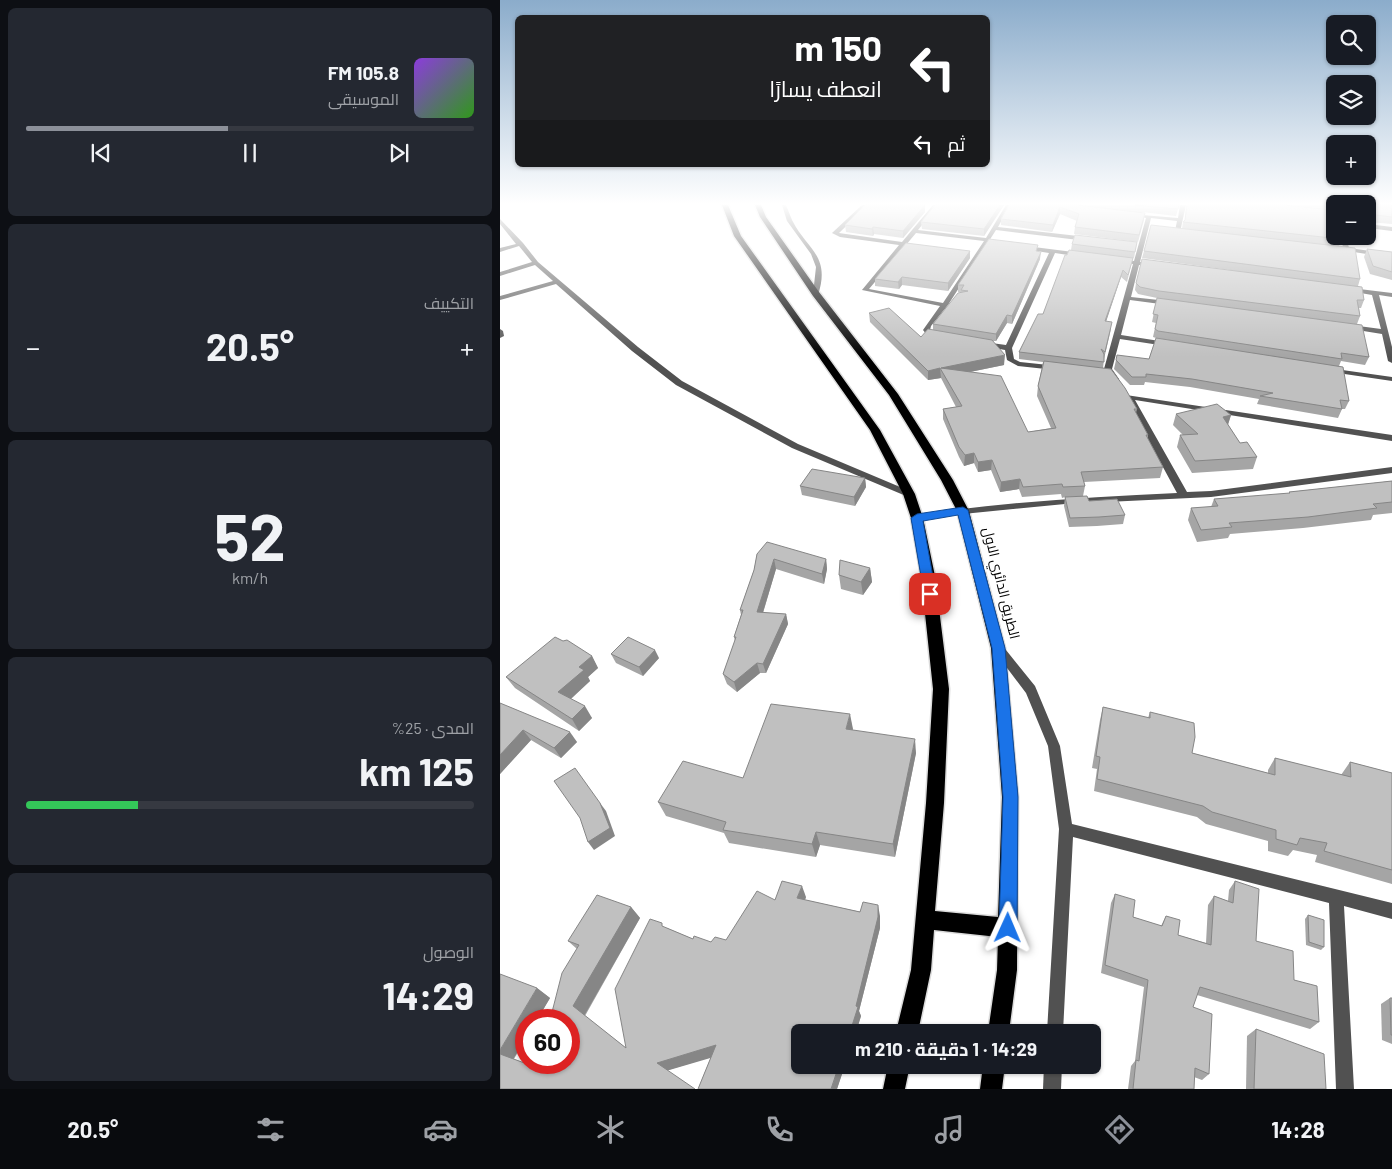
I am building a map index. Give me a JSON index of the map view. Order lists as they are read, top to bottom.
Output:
{
  "streets": {
    "main road": ["الطريق الدائري الاول"]
  },
  "page": {
    "map_buttons": ["+", "−"],
    "turn": ["150 m", "انعطف يسارًا"],
    "song": ["105.8 FM", "الموسيقى"],
    "then": "ثم",
    "tile": [
      "التكييف",
      ["52", "km/h"],
      ["المدى · 25%", "125 km"],
      ["الوصول", "14:29"]
    ],
    "heat": ["−", "20.5°", "+"],
    "limit": "60",
    "trip": "14:29 · 1 دقيقة · 210 m",
    "tabs": ["14:28", "20.5°"]
  }
}
